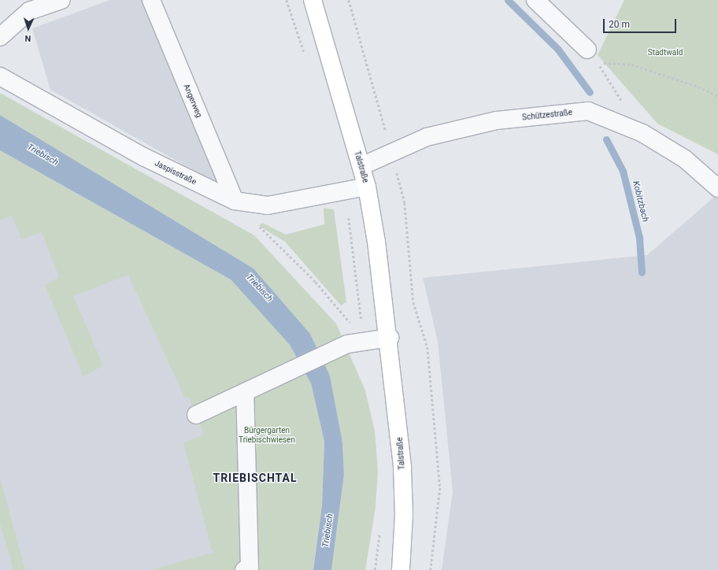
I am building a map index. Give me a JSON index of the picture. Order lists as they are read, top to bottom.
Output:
{
  "streets": {
    "main road": ["Talstraße"],
    "street": ["Angerweg", "Schützestraße", "Jaspisstraße"]
  },
  "crossings": [
    ["Angerweg", "Jaspisstraße"],
    ["Schützestraße", "Talstraße"],
    ["Talstraße", "Jaspisstraße"]
  ],
  "districts": ["TRIEBISCHTAL"],
  "water": ["Triebisch", "Kobitzbach"],
  "parks": ["Stadtwald", "Bürgergarten Triebischwiesen"],
  "scale_bar": "20 m",
  "north": "bottom"
}
